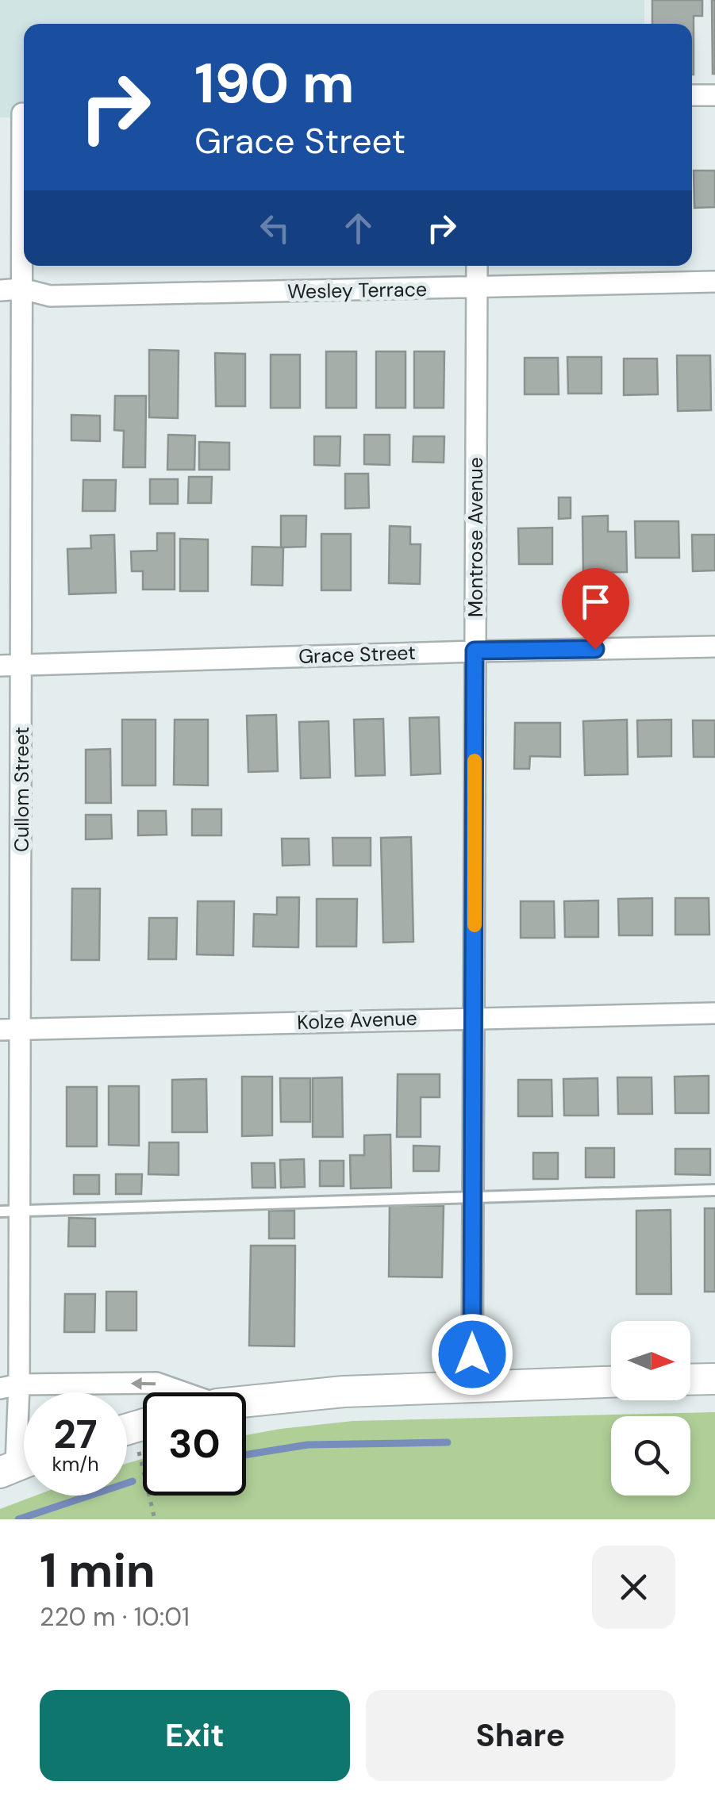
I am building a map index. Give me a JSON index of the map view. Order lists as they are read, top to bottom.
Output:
{
  "streets": {
    "street": [
      "Wesley Terrace",
      "Montrose Avenue",
      "Grace Street",
      "Cullom Street",
      "Kolze Avenue"
    ]
  },
  "crossings": [
    ["Wesley Terrace", "Montrose Avenue"],
    ["Wesley Terrace", "Cullom Street"],
    ["Montrose Avenue", "Grace Street"],
    ["Montrose Avenue", "Kolze Avenue"],
    ["Grace Street", "Cullom Street"],
    ["Cullom Street", "Kolze Avenue"]
  ],
  "north": "right",
  "page": {
    "turn": ["190 m", "Grace Street"],
    "speed": "27 km/h",
    "limit": "30",
    "heading": ["1 min", "220 m · 10:01"],
    "buttons": ["Exit", "Share"]
  }
}
